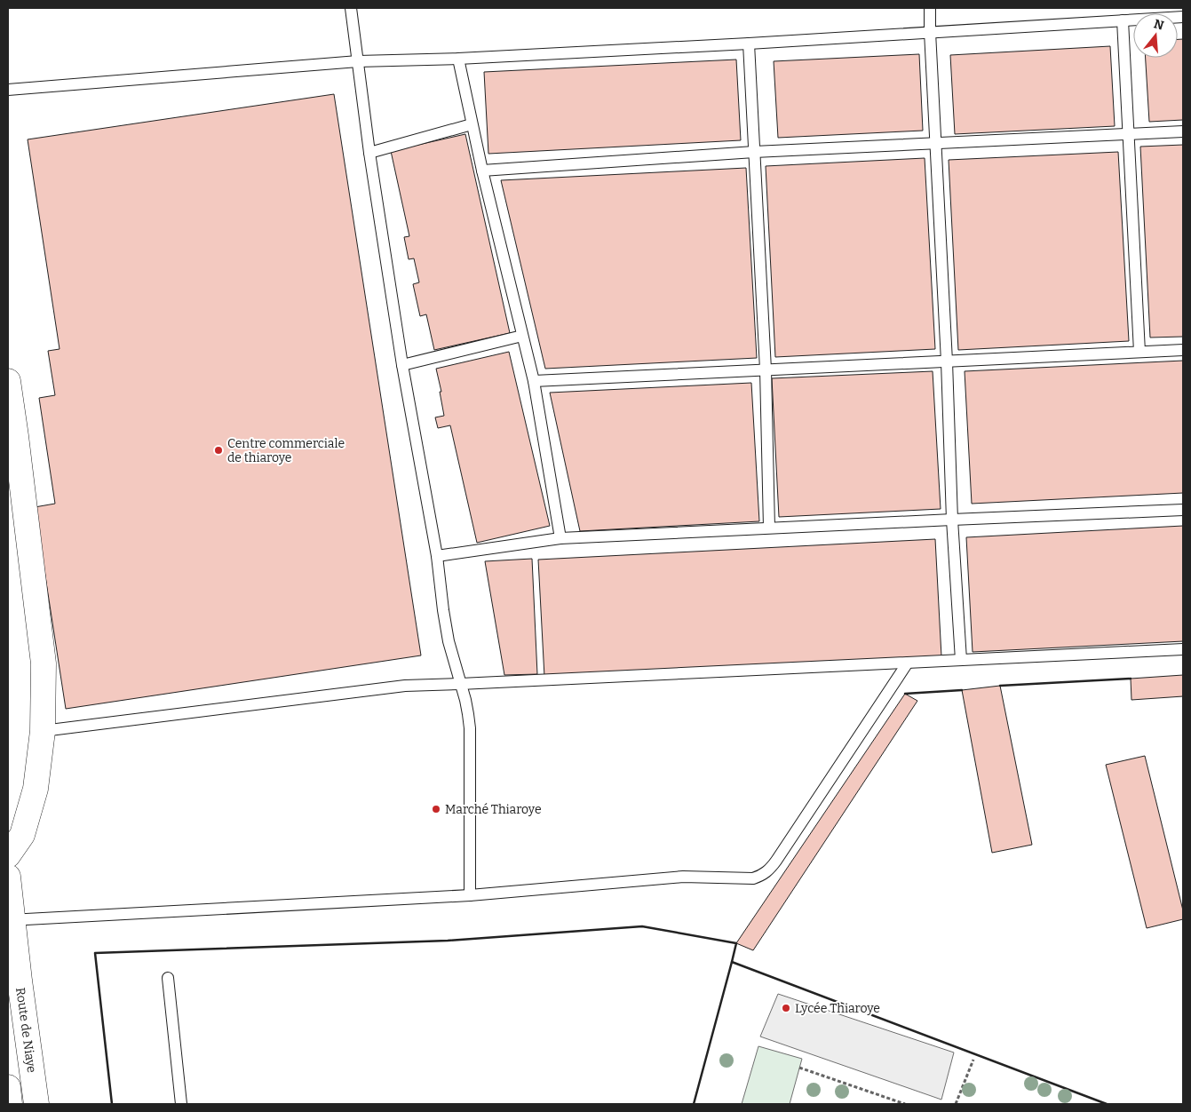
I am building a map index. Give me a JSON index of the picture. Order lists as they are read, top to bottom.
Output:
{
  "streets": {
    "street": ["Route de Niaye"]
  },
  "places": ["Centre commerciale de thiaroye", "Marché Thiaroye", "Lycée Thiaroye"],
  "north": "top"
}
